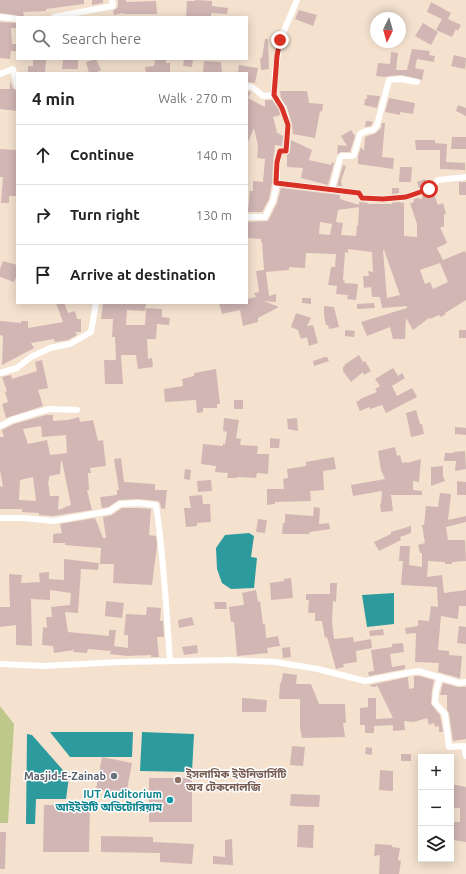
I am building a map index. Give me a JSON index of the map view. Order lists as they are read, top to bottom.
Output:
{
  "places": ["Masjid-E-Zainab", "ইসলামিক ইউনিভার্সিটি অব টেকনোলজি", "IUT Auditorium আইইউটি অডিটোরিয়াম"],
  "north": "bottom",
  "page": {
    "search": "Search here",
    "heading": ["4 min", "Walk · 270 m"],
    "list": [
      ["Continue", "140 m"],
      ["Turn right", "130 m"],
      "Arrive at destination"
    ],
    "map_buttons": ["+", "−"]
  }
}
